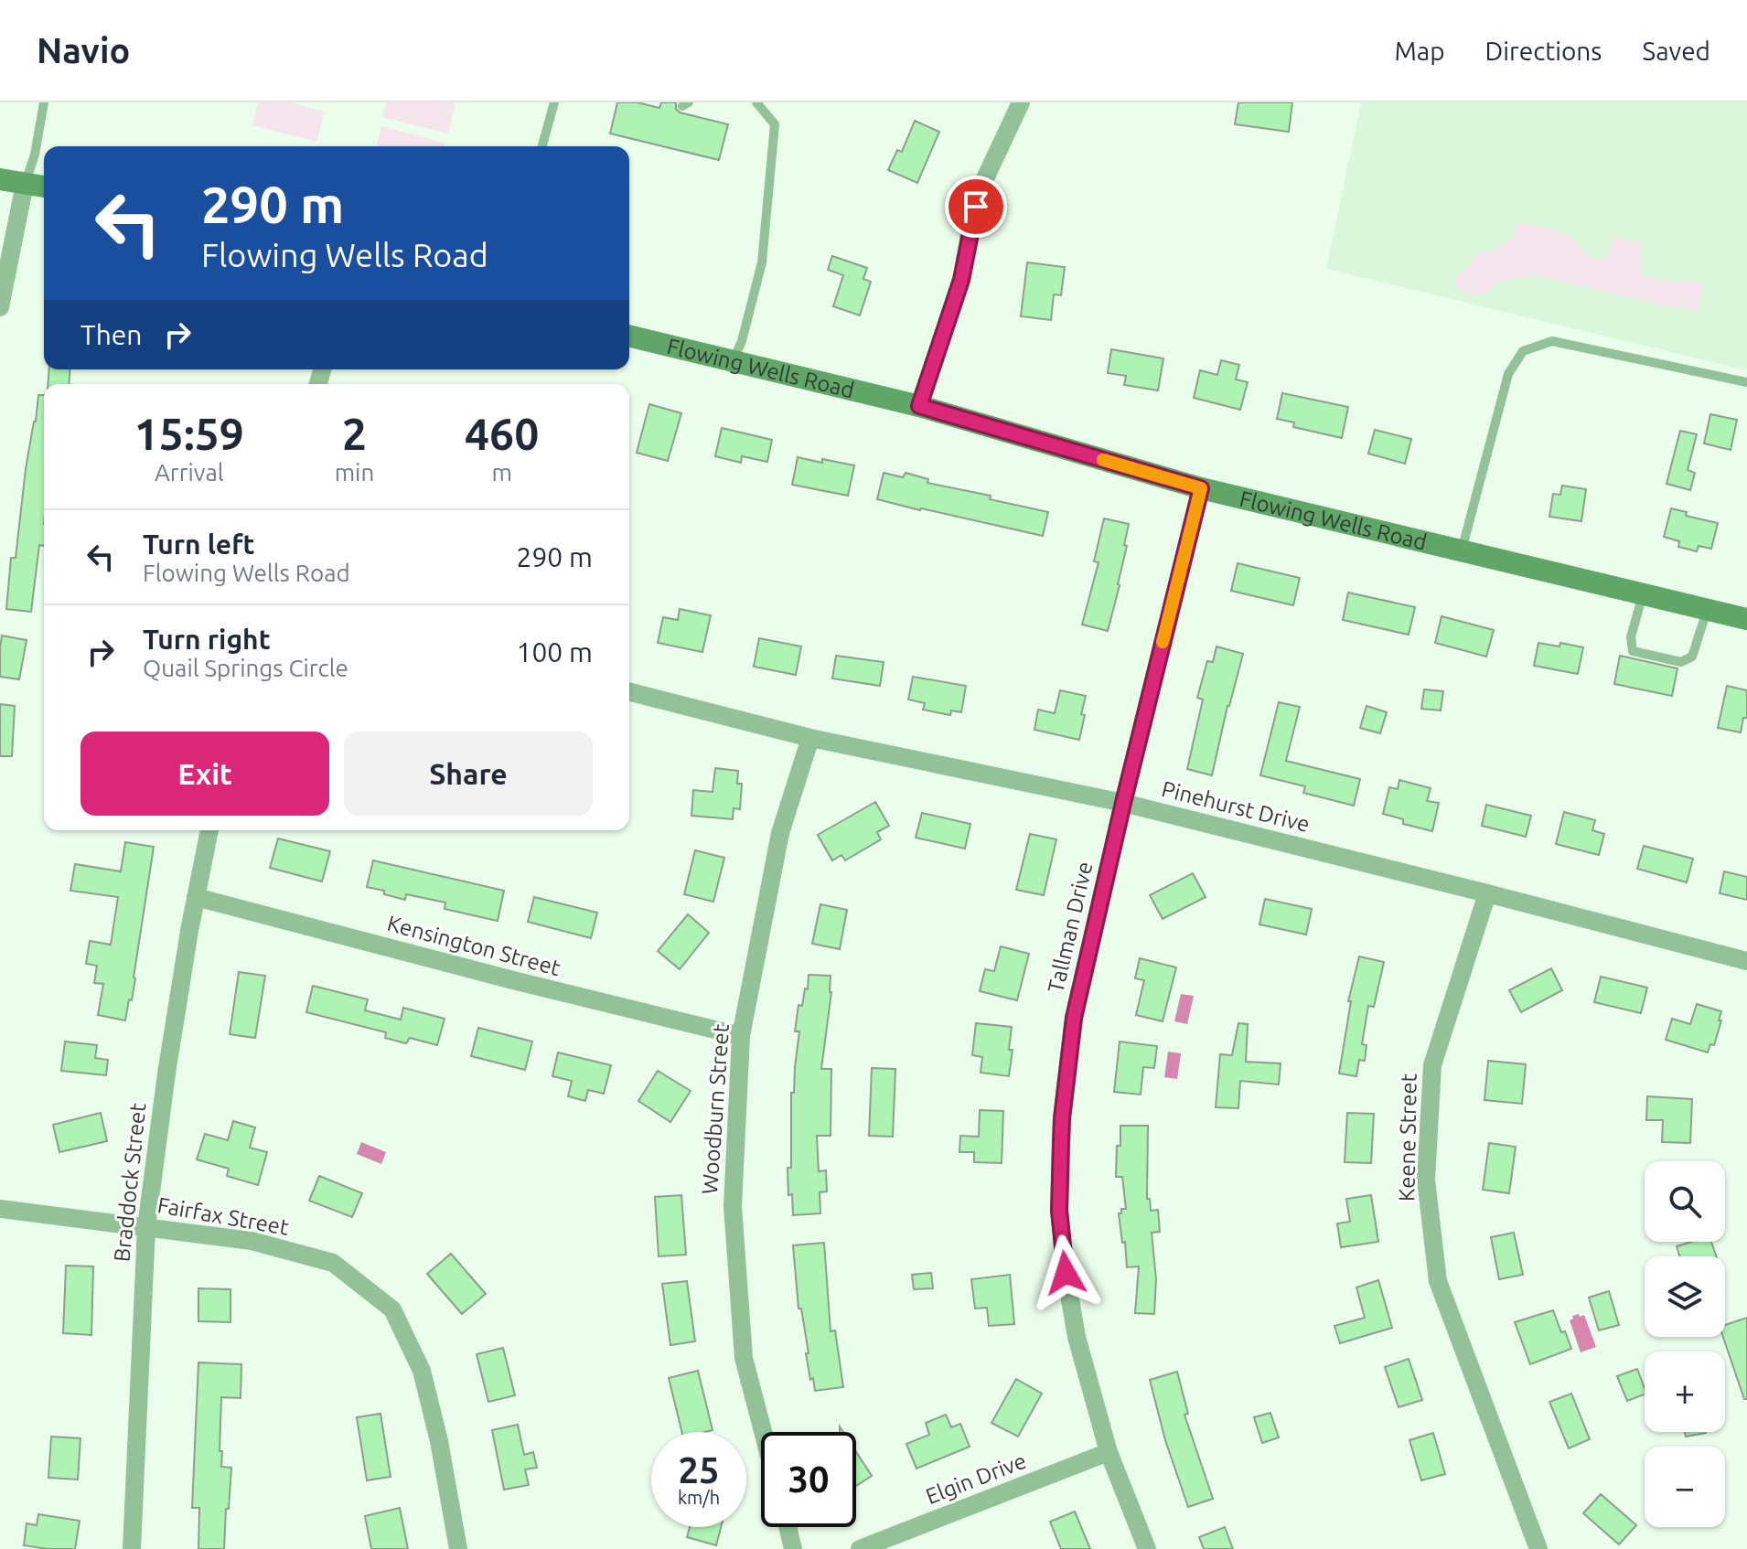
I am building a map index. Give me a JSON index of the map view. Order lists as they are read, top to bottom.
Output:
{
  "streets": {
    "main road": ["Flowing Wells Road"],
    "street": [
      "Pinehurst Drive",
      "Tallman Drive",
      "Kensington Street",
      "Woodburn Street",
      "Keene Street",
      "Braddock Street",
      "Fairfax Street",
      "Elgin Drive"
    ]
  },
  "crossings": [
    ["Flowing Wells Road", "Tallman Drive"],
    ["Pinehurst Drive", "Tallman Drive"],
    ["Pinehurst Drive", "Woodburn Street"],
    ["Pinehurst Drive", "Keene Street"],
    ["Tallman Drive", "Elgin Drive"],
    ["Kensington Street", "Woodburn Street"],
    ["Kensington Street", "Braddock Street"],
    ["Braddock Street", "Fairfax Street"]
  ],
  "page": {
    "header": "Navio",
    "nav": ["Map", "Directions", "Saved"],
    "turn": ["290 m", "Flowing Wells Road"],
    "then": "Then",
    "eta": [
      "15:59",
      "Arrival",
      "2",
      "min",
      "460",
      "m"
    ],
    "list": [
      {
        "name": "Turn left",
        "note": "Flowing Wells Road",
        "value": "290 m"
      },
      {
        "name": "Turn right",
        "note": "Quail Springs Circle",
        "value": "100 m"
      }
    ],
    "buttons": ["Exit", "Share"],
    "map_buttons": ["+", "−"],
    "speed": "25 km/h",
    "limit": "30"
  }
}
